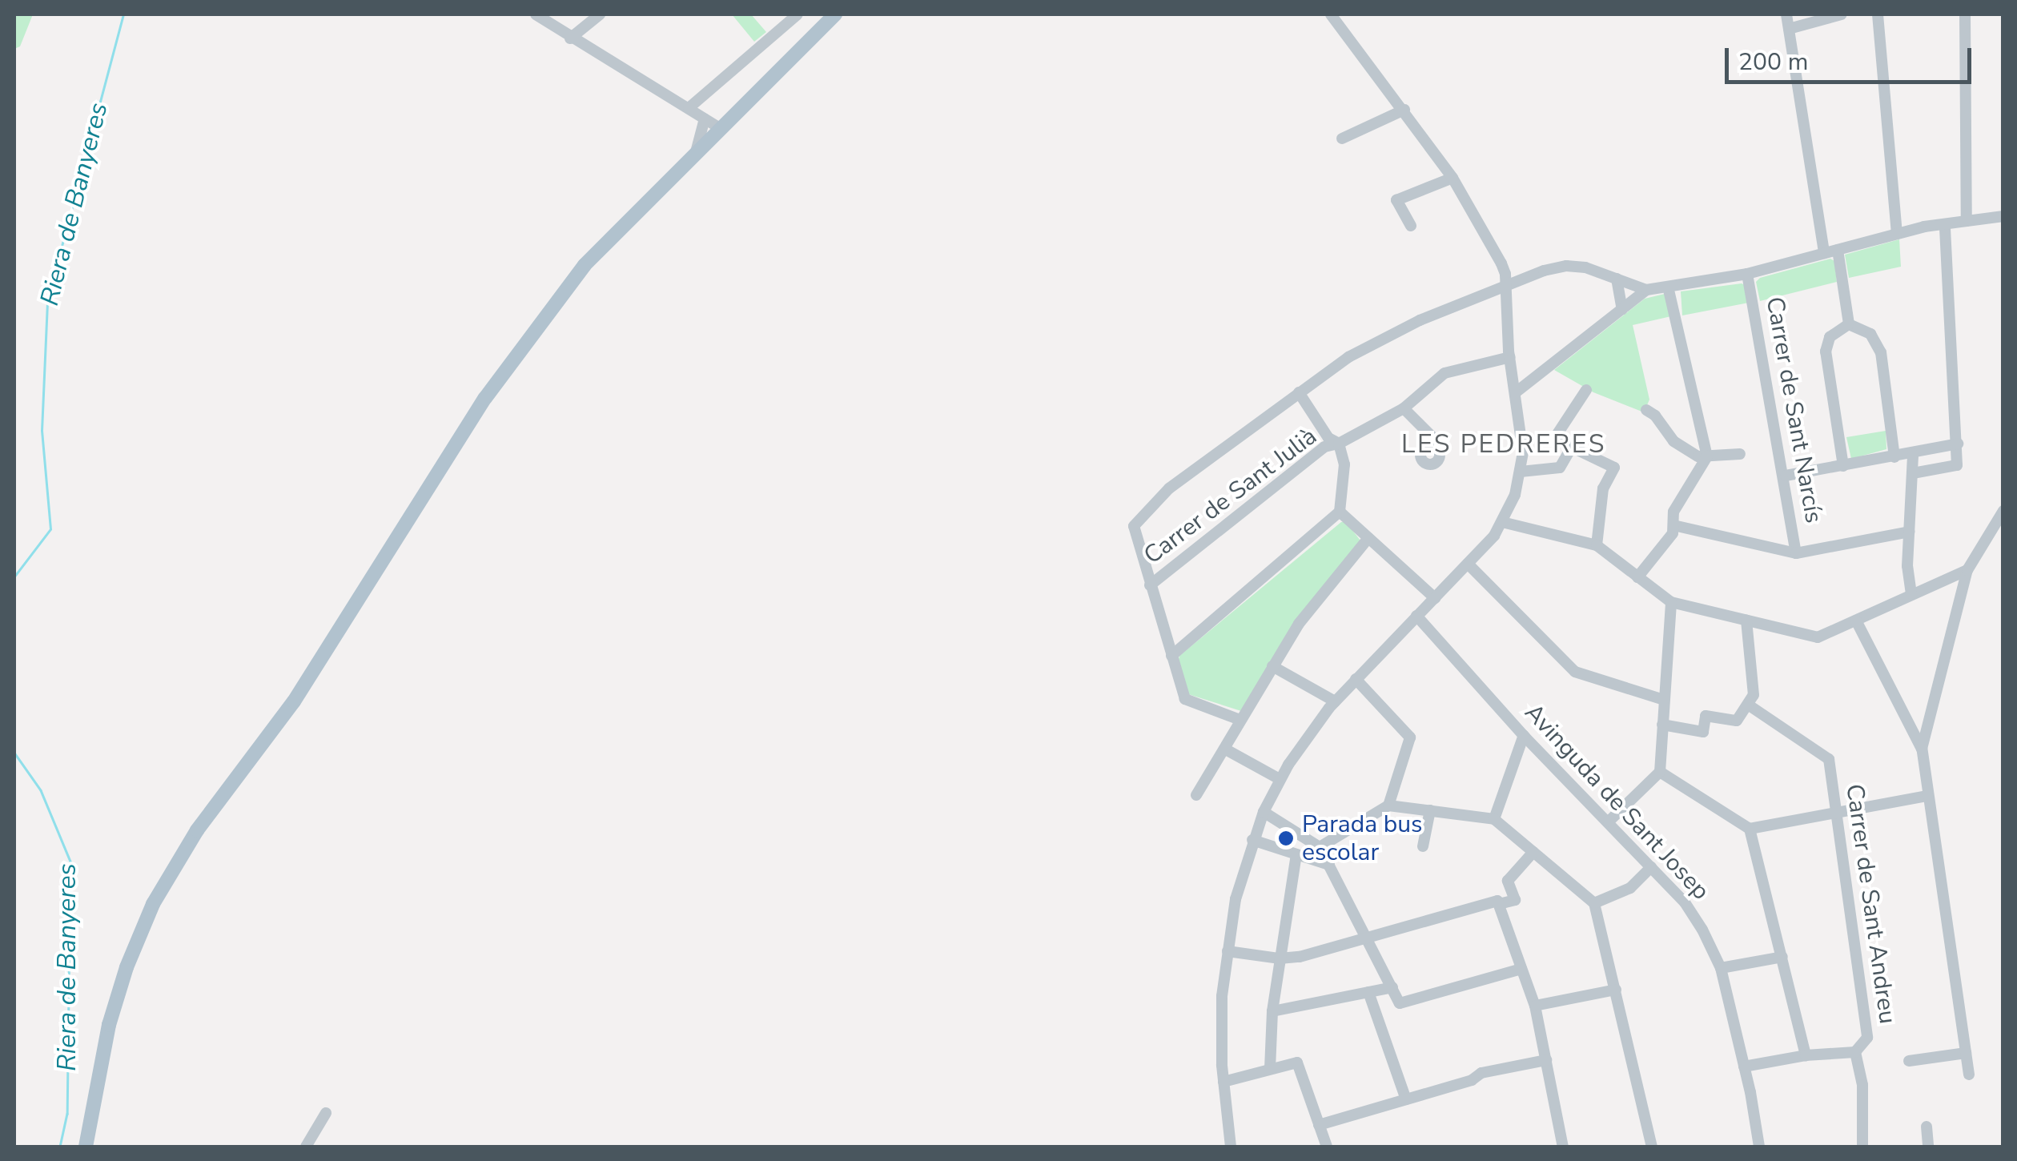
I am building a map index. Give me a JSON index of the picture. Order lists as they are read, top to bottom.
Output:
{
  "streets": {
    "street": [
      "Carrer de Sant Narcís",
      "Carrer de Sant Julià",
      "Avinguda de Sant Josep",
      "Carrer de Sant Andreu"
    ]
  },
  "districts": ["LES PEDRERES"],
  "water": ["Riera de Banyeres"],
  "places": ["Parada bus escolar"],
  "scale_bar": "200 m"
}
